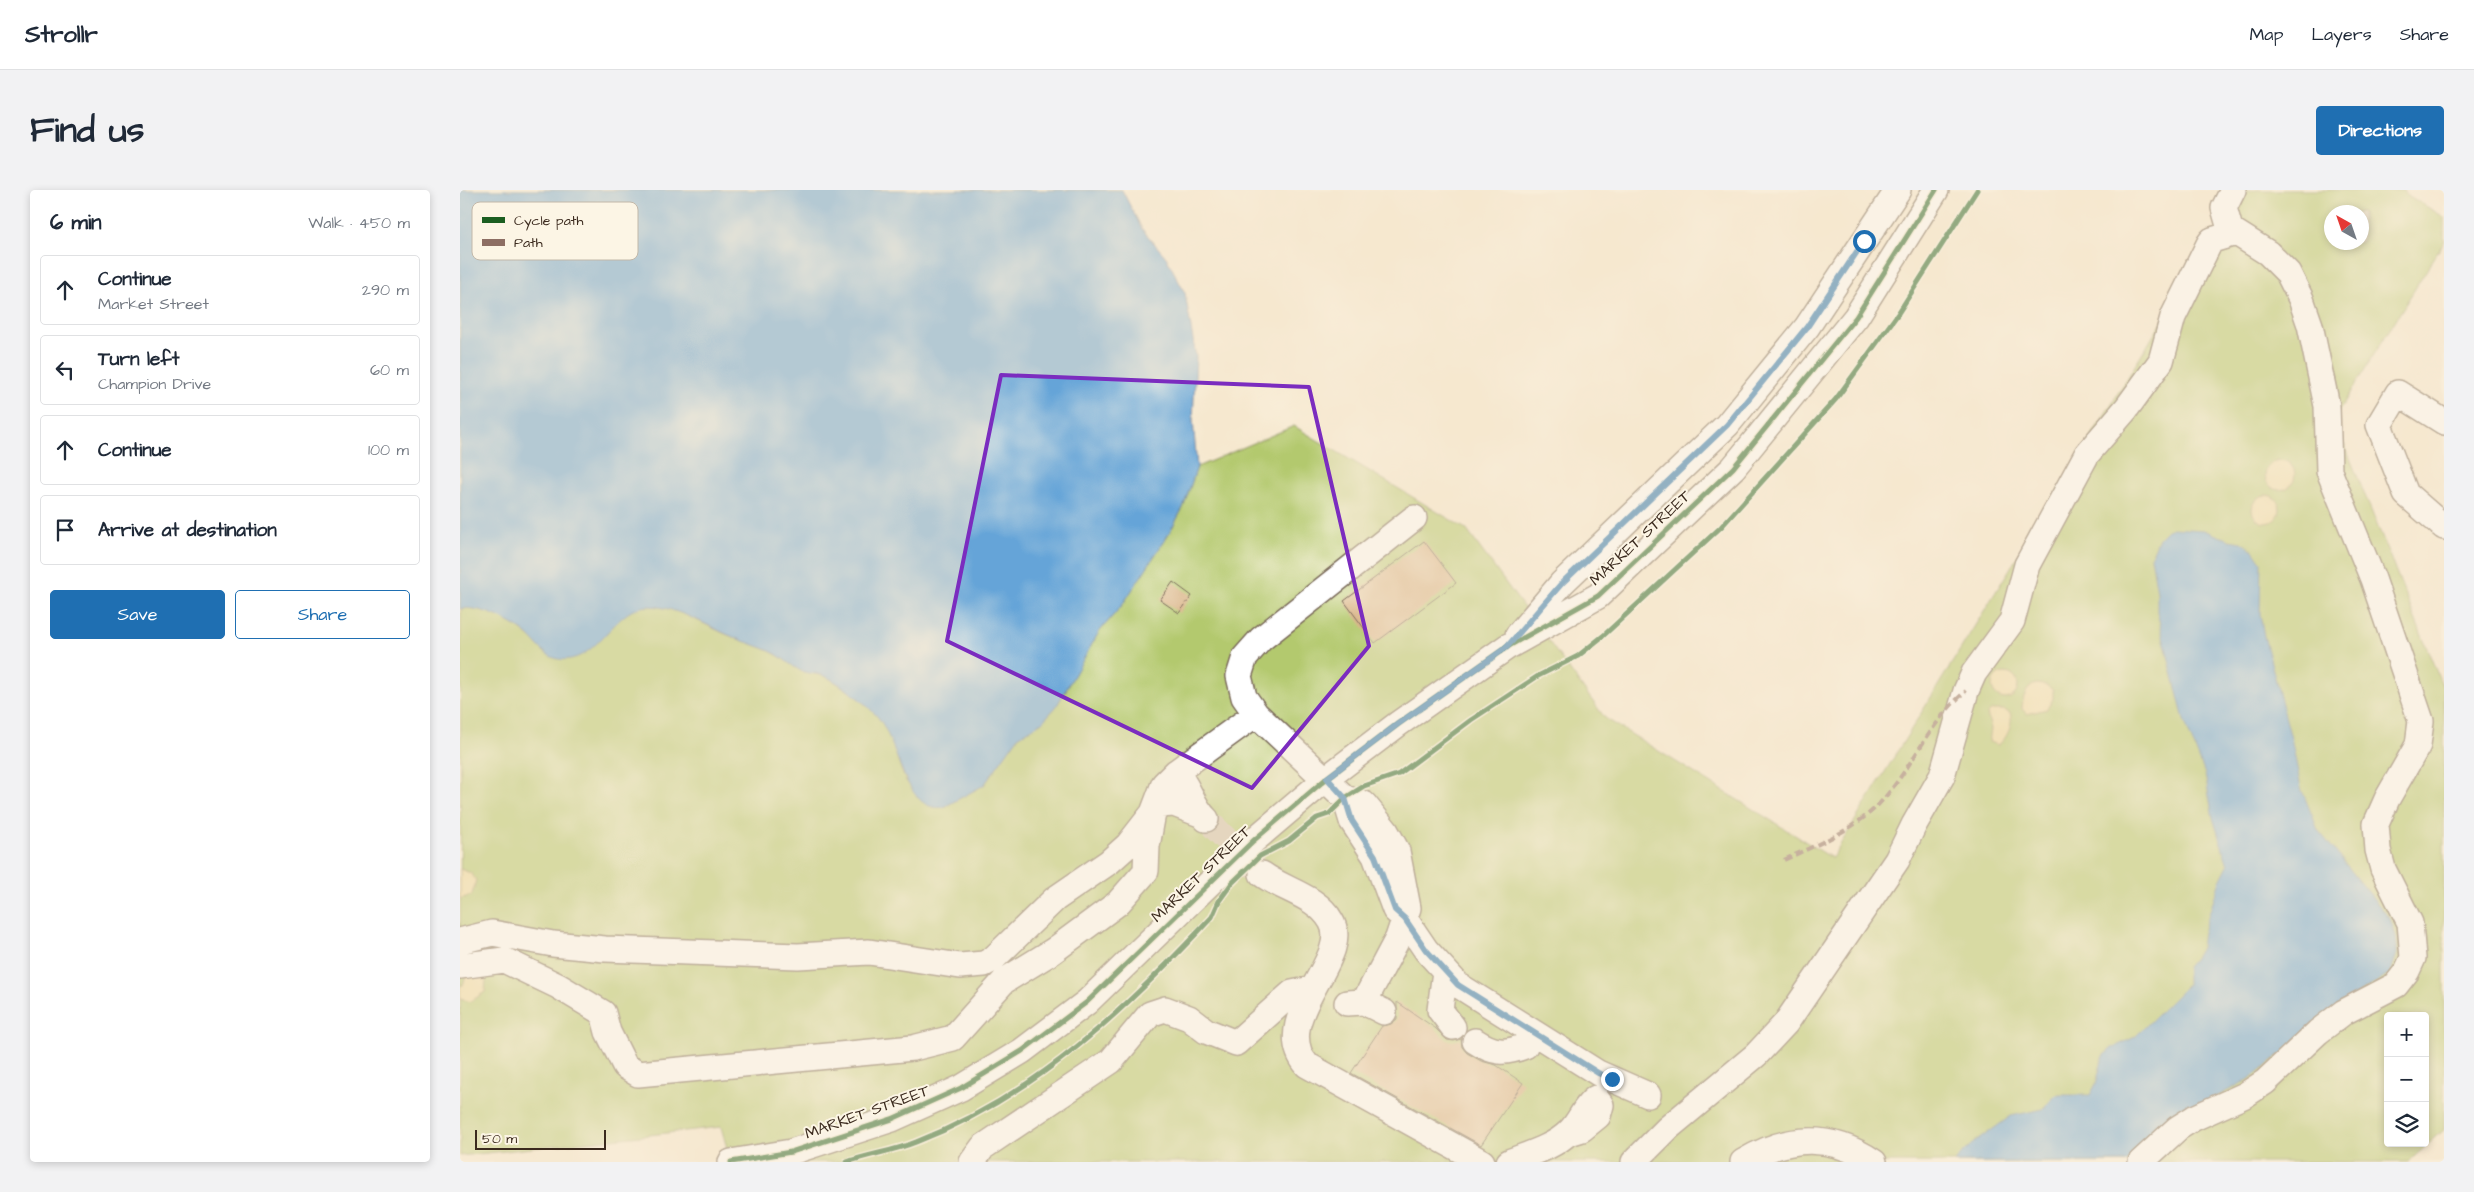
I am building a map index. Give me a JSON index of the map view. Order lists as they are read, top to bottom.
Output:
{
  "streets": {
    "street": ["MARKET STREET"]
  },
  "legend": ["Cycle path", "Path"],
  "scale_bar": "50 m",
  "north": "top left",
  "page": {
    "header": "Strollr",
    "nav": ["Map", "Layers", "Share"],
    "title": "Find us",
    "buttons": [
      "Directions",
      ["Save", "Share"]
    ],
    "heading": ["6 min", "Walk · 450 m"],
    "list": [
      ["Continue", "Market Street", "290 m"],
      ["Turn left", "Champion Drive", "60 m"],
      ["Continue", "100 m"],
      "Arrive at destination"
    ],
    "map_buttons": ["+", "−"],
    "scale": "50 m"
  }
}
